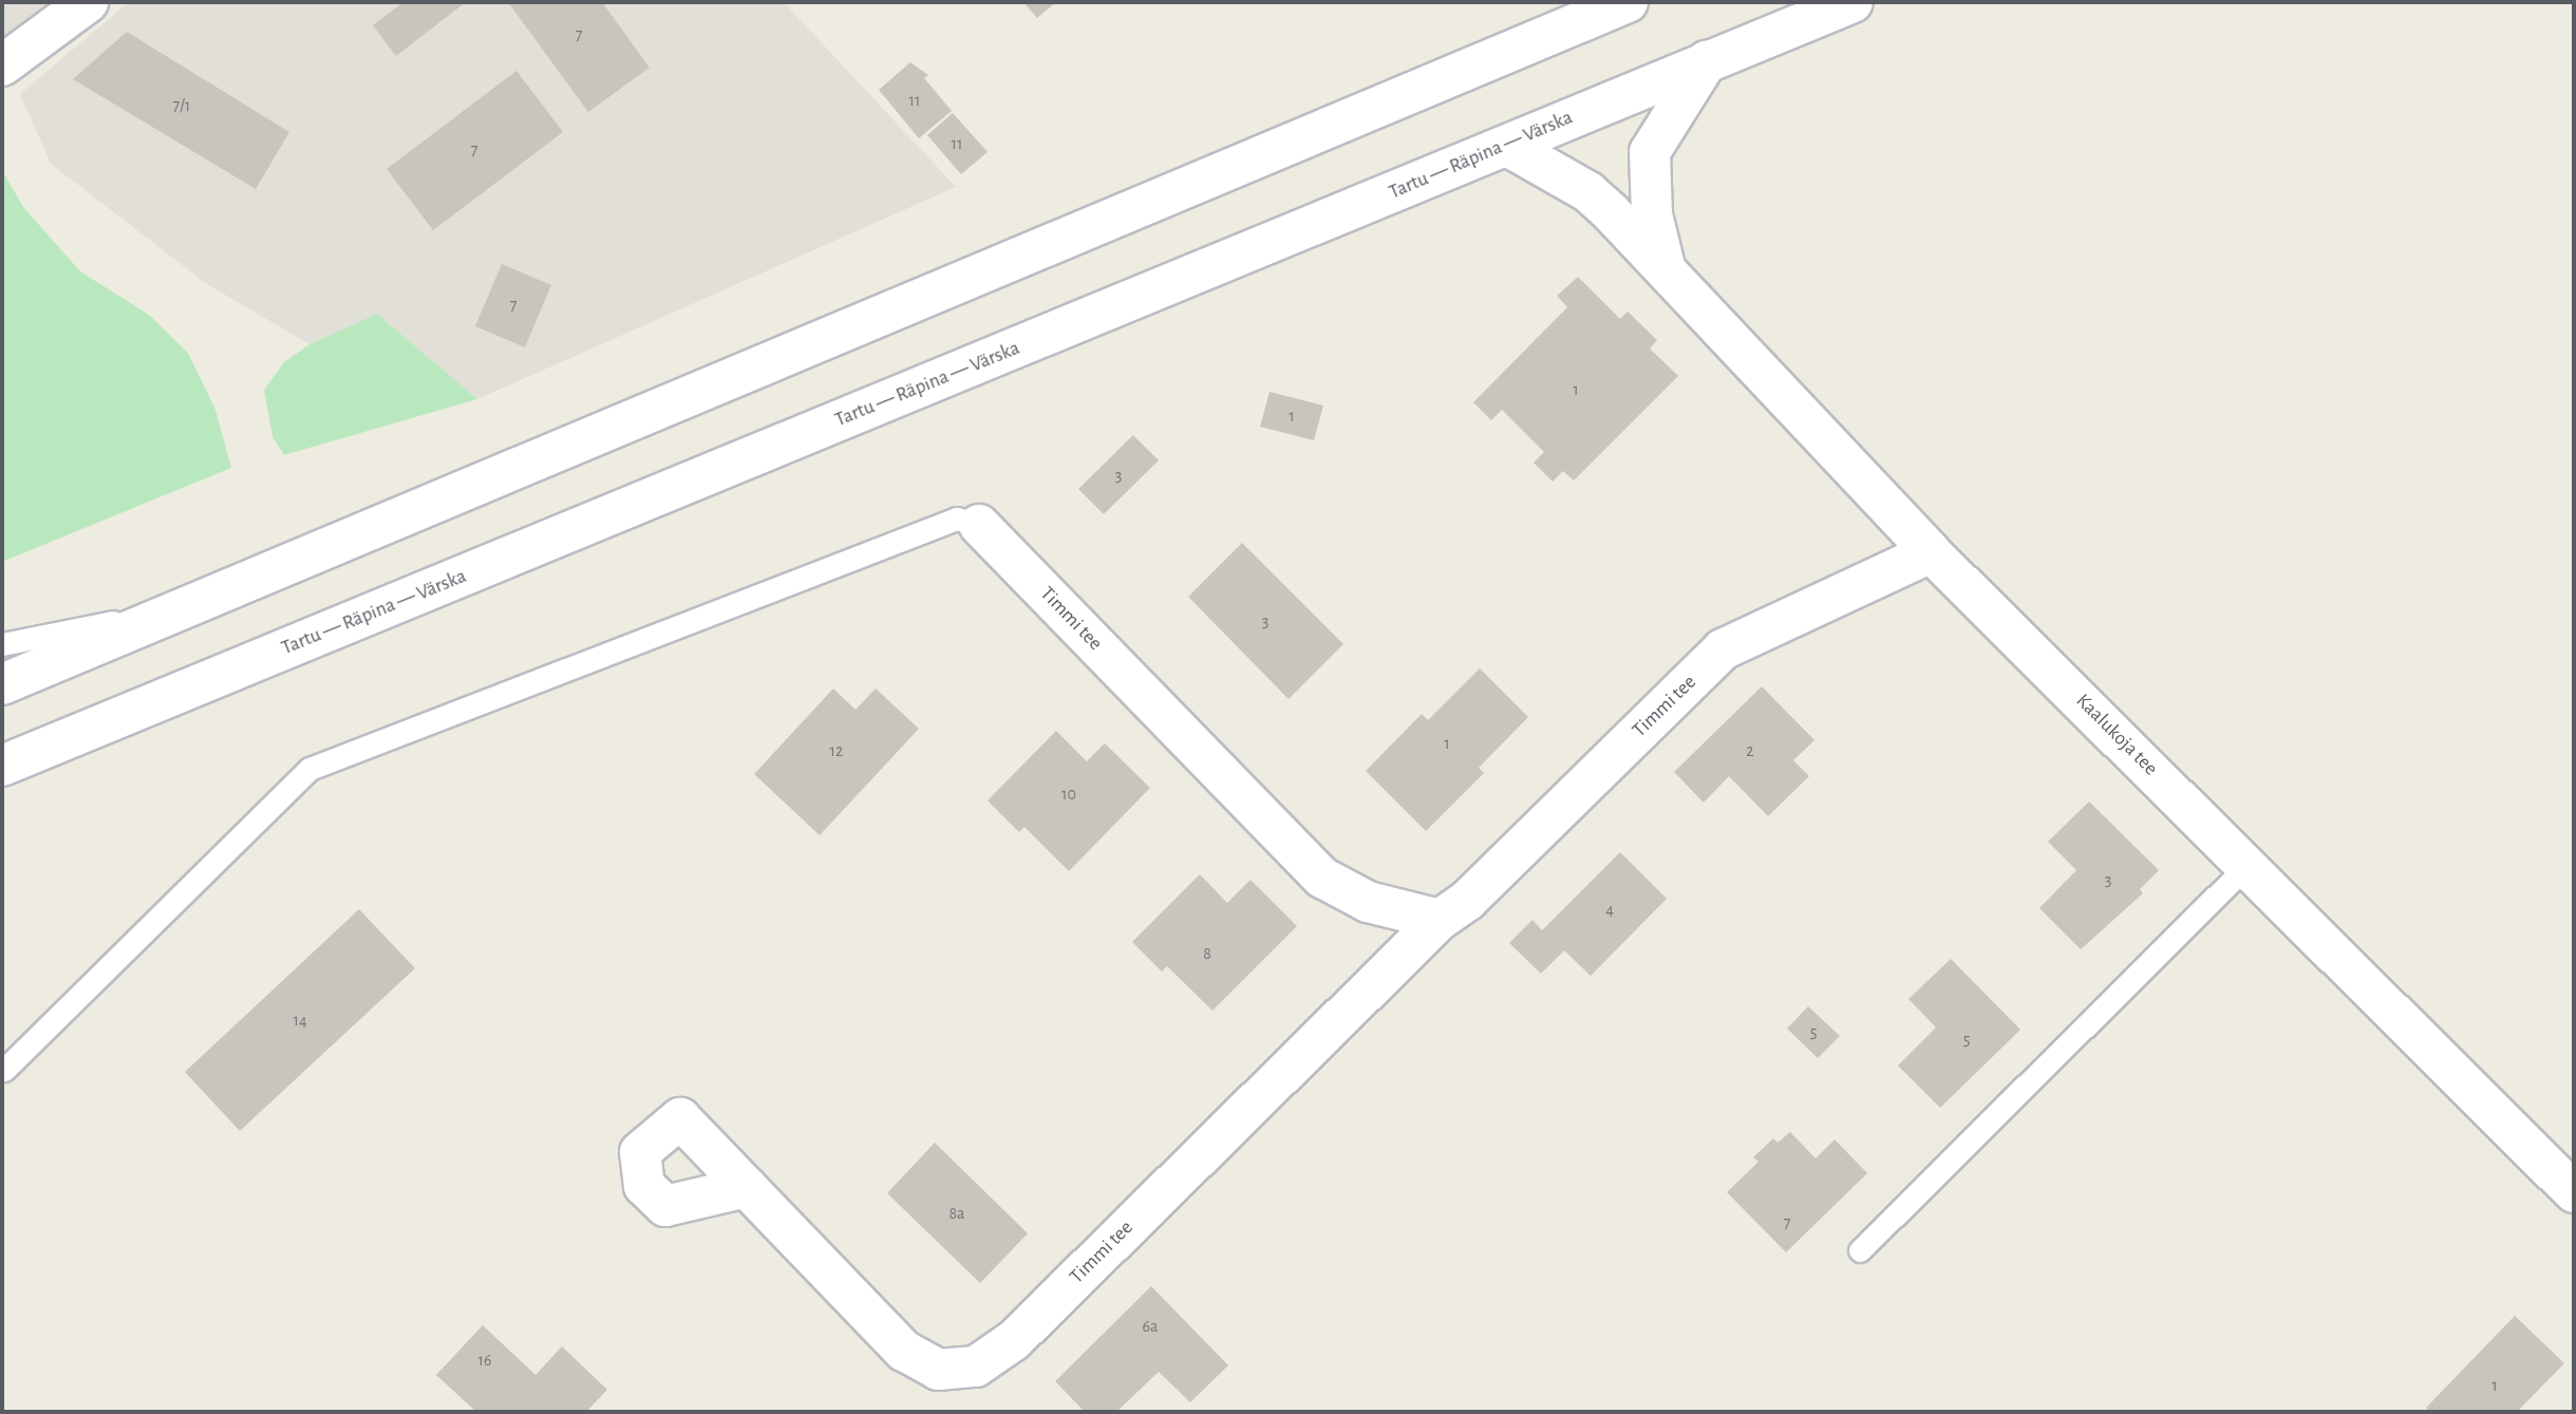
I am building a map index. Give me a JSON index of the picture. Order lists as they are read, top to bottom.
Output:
{
  "streets": {
    "street": ["Tartu — Räpina — Värska", "Timmi tee", "Kaalukoja tee"]
  },
  "crossings": [
    ["Tartu — Räpina — Värska", "Kaalukoja tee"],
    ["Timmi tee", "Kaalukoja tee"]
  ],
  "house_numbers": [
    "7",
    "11",
    "7/1",
    "11",
    "7",
    "7",
    "1",
    "1",
    "3",
    "3",
    "1",
    "12",
    "2",
    "10",
    "3",
    "4",
    "8",
    "14",
    "5",
    "5",
    "8a",
    "7",
    "6a",
    "16",
    "1"
  ]
}
